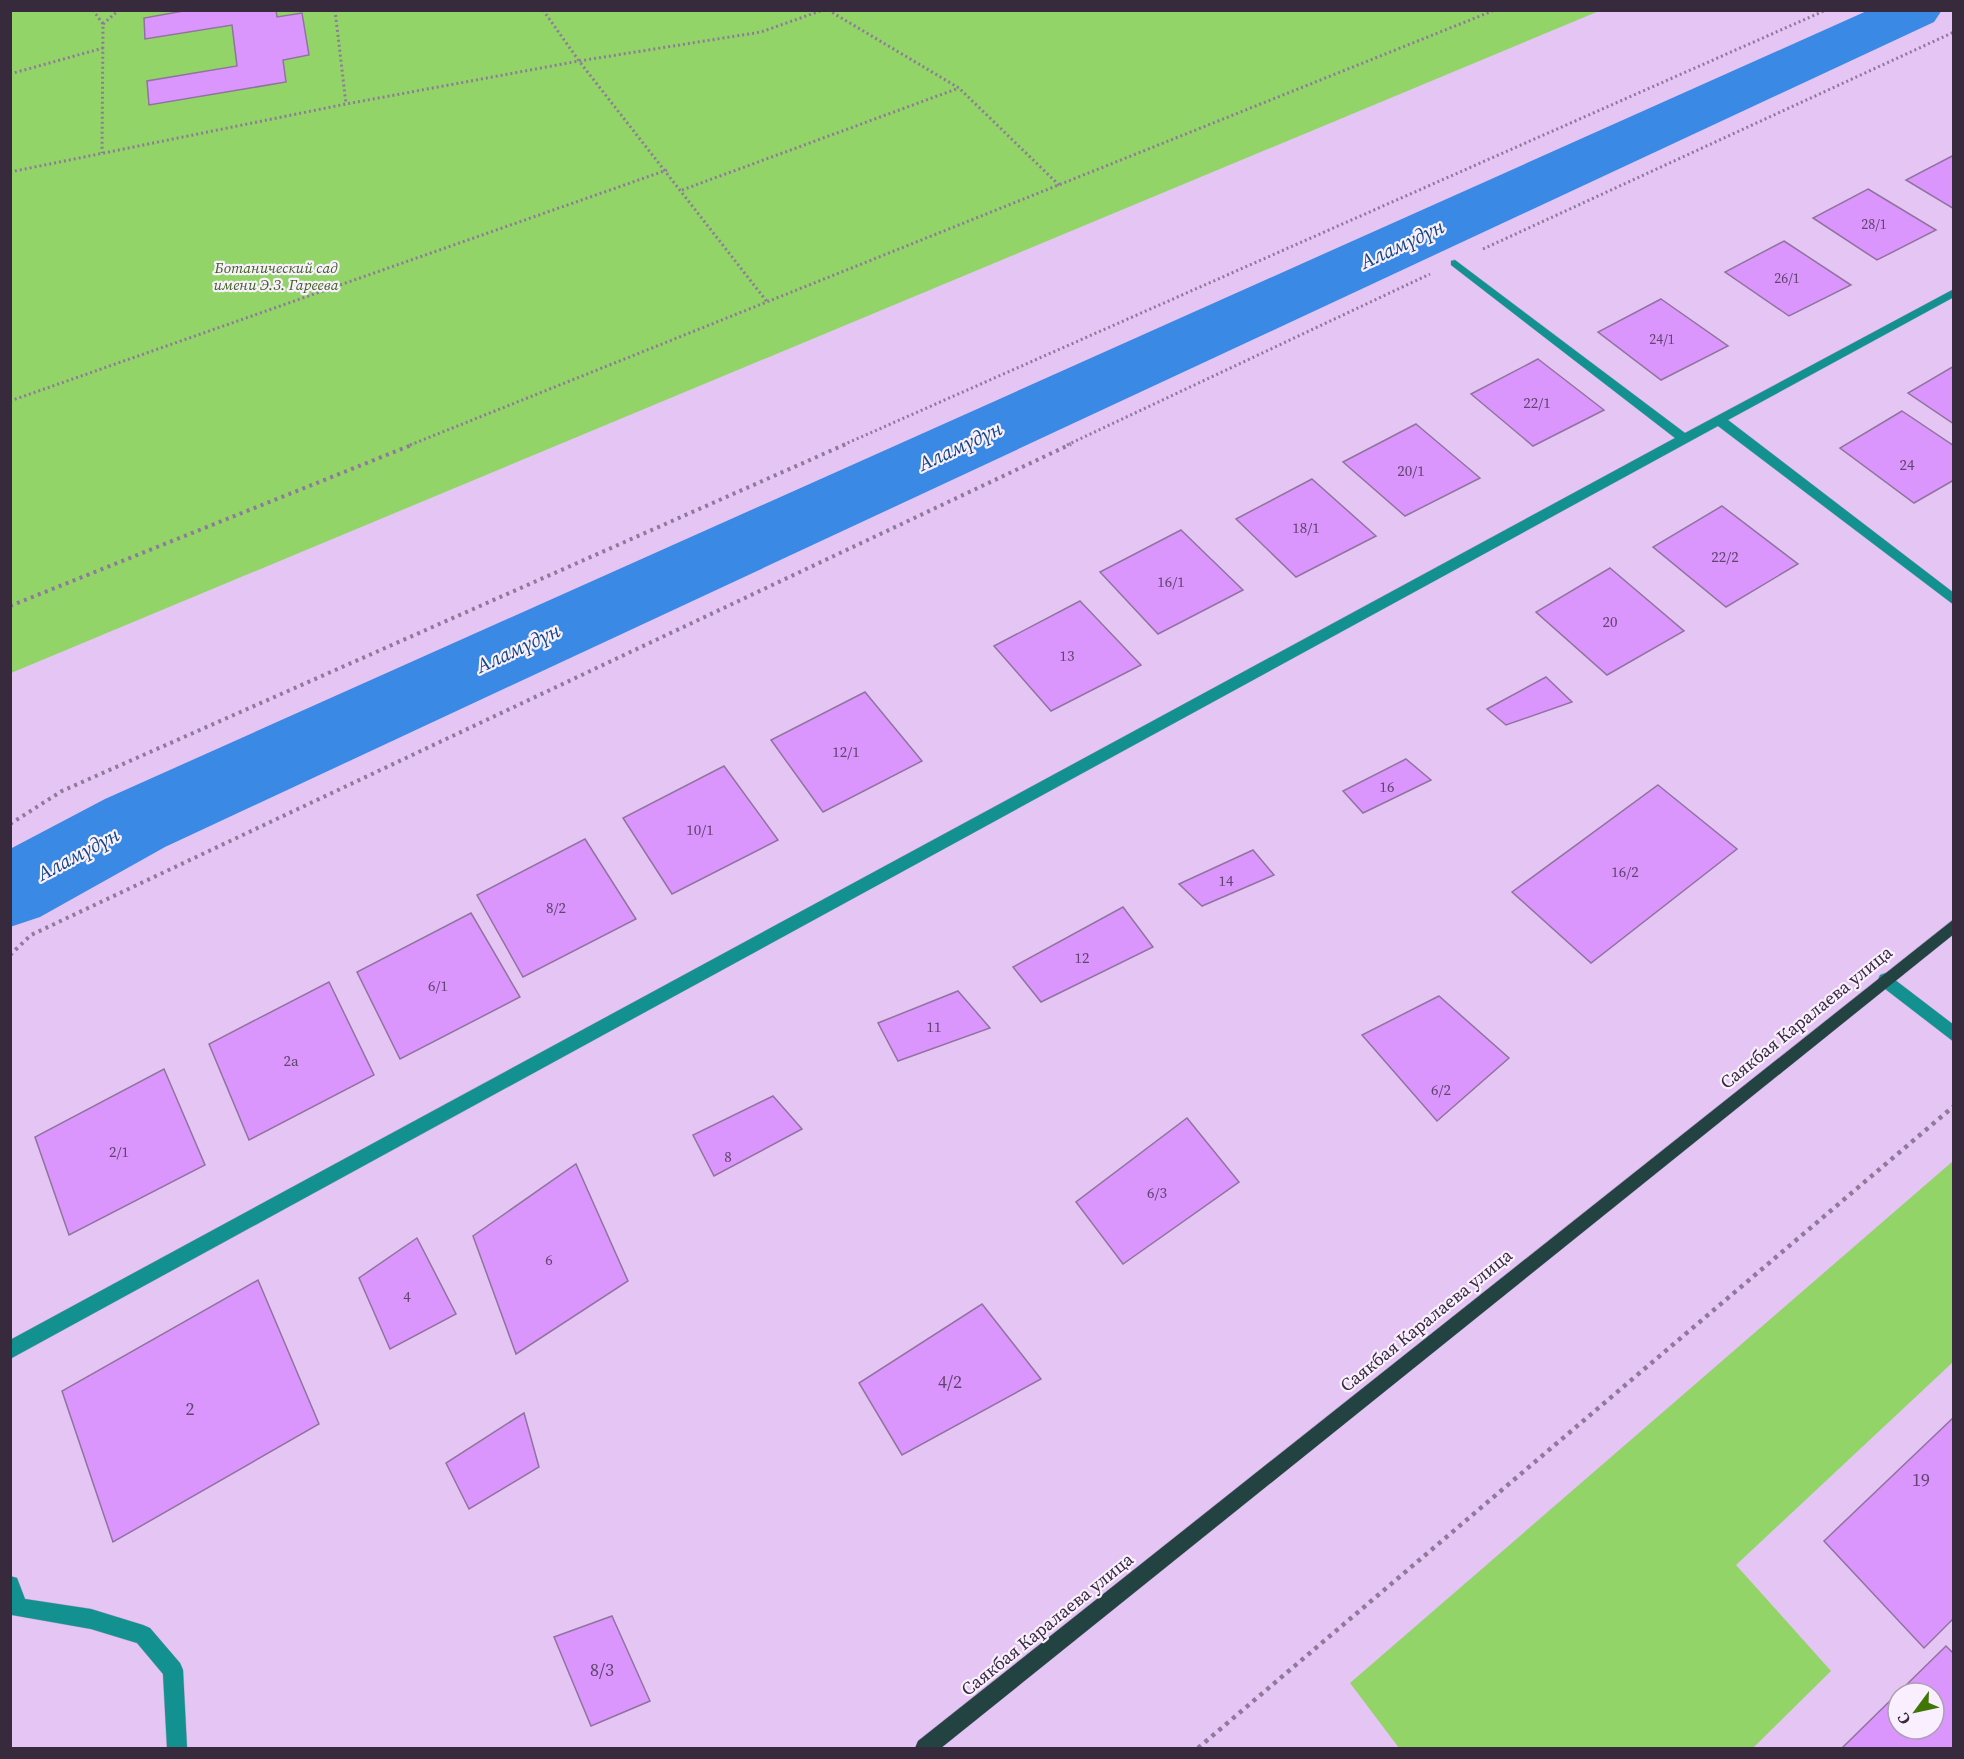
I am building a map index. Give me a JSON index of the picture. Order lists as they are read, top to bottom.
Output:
{
  "streets": {
    "main road": ["Саякбая Каралаева улица"]
  },
  "water": ["Аламүдүн"],
  "parks": ["Ботанический сад имени Э.З. Гареева"],
  "house_numbers": [
    "28/1",
    "26/1",
    "24/1",
    "22/1",
    "24",
    "20/1",
    "18/1",
    "22/2",
    "16/1",
    "20",
    "13",
    "12/1",
    "16",
    "10/1",
    "16/2",
    "14",
    "8/2",
    "12",
    "6/1",
    "11",
    "2а",
    "6/2",
    "2/1",
    "8",
    "6/3",
    "6",
    "4",
    "4/2",
    "2",
    "19",
    "8/3"
  ],
  "north": "bottom left"
}
